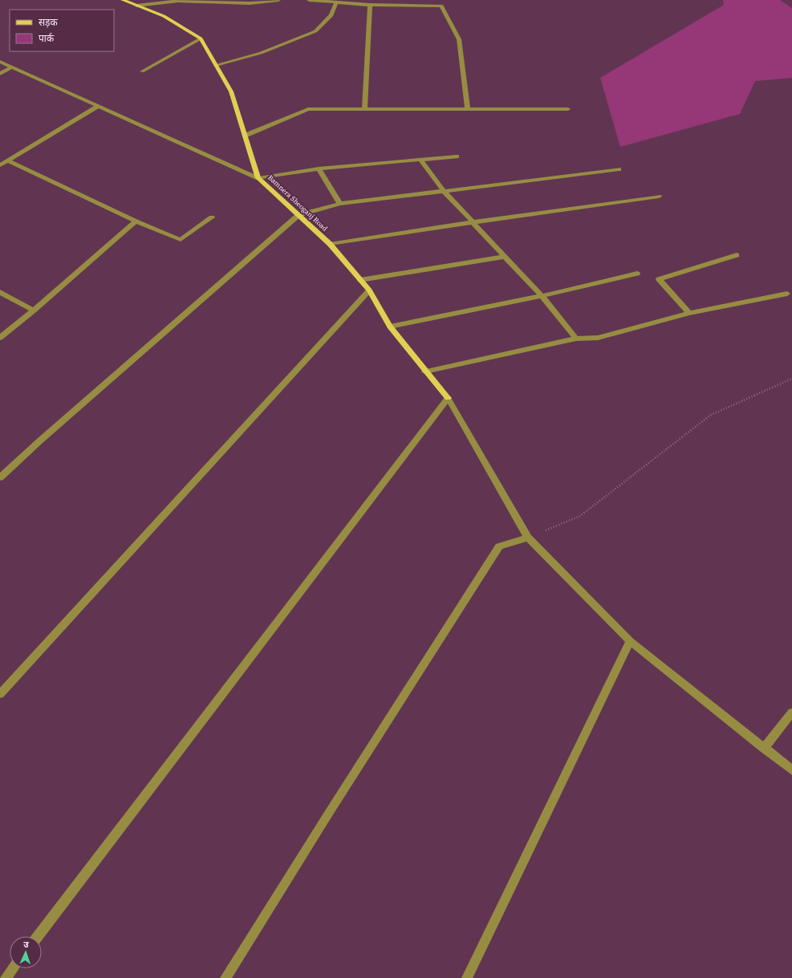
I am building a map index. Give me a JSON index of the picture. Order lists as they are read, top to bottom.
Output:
{
  "streets": {
    "main road": ["Bamnera Sheoganj Road"]
  },
  "legend": ["सड़क", "पार्क"],
  "north": "top"
}
